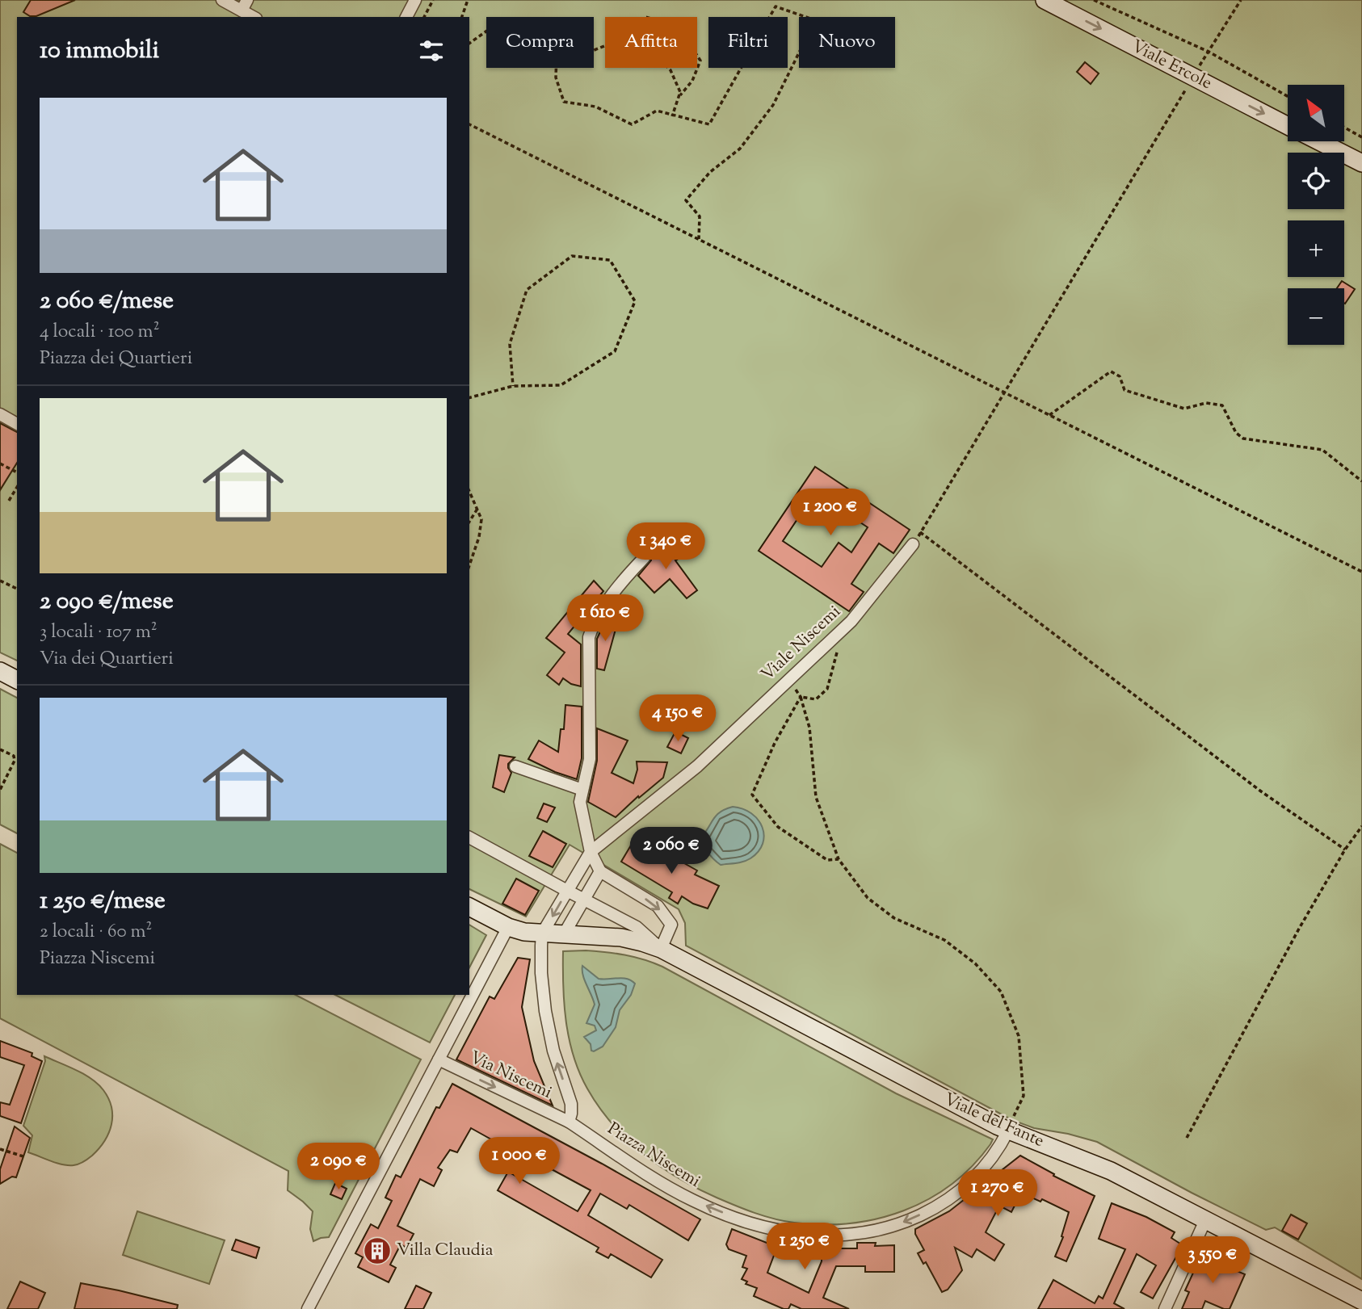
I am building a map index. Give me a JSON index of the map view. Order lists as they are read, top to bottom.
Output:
{
  "streets": {
    "street": [
      "Viale Ercole",
      "Viale Niscemi",
      "Via Niscemi",
      "Viale del Fante",
      "Piazza Niscemi"
    ]
  },
  "crossings": [
    ["Via Niscemi", "Piazza Niscemi"],
    ["Viale del Fante", "Piazza Niscemi"]
  ],
  "one_way": ["Viale Ercole", "Via Niscemi", "Piazza Niscemi"],
  "places": {
    "building": ["Villa Claudia"]
  },
  "north": "top left",
  "page": {
    "chip": [
      "Compra",
      "Affitta",
      "Filtri",
      "Nuovo"
    ],
    "heading": "10 immobili",
    "map_buttons": ["+", "−"],
    "list": [
      {
        "name": "2 060 €/mese",
        "note": "4 locali · 100 m² · Piazza dei Quartieri"
      },
      {
        "name": "2 090 €/mese",
        "note": "3 locali · 107 m² · Via dei Quartieri"
      },
      {
        "name": "1 250 €/mese",
        "note": "2 locali · 60 m² · Piazza Niscemi"
      }
    ],
    "price": [
      "1 200 €",
      "1 340 €",
      "1 610 €",
      "4 150 €",
      "2 060 €",
      "1 000 €",
      "2 090 €",
      "1 270 €",
      "1 250 €",
      "3 550 €"
    ]
  }
}
